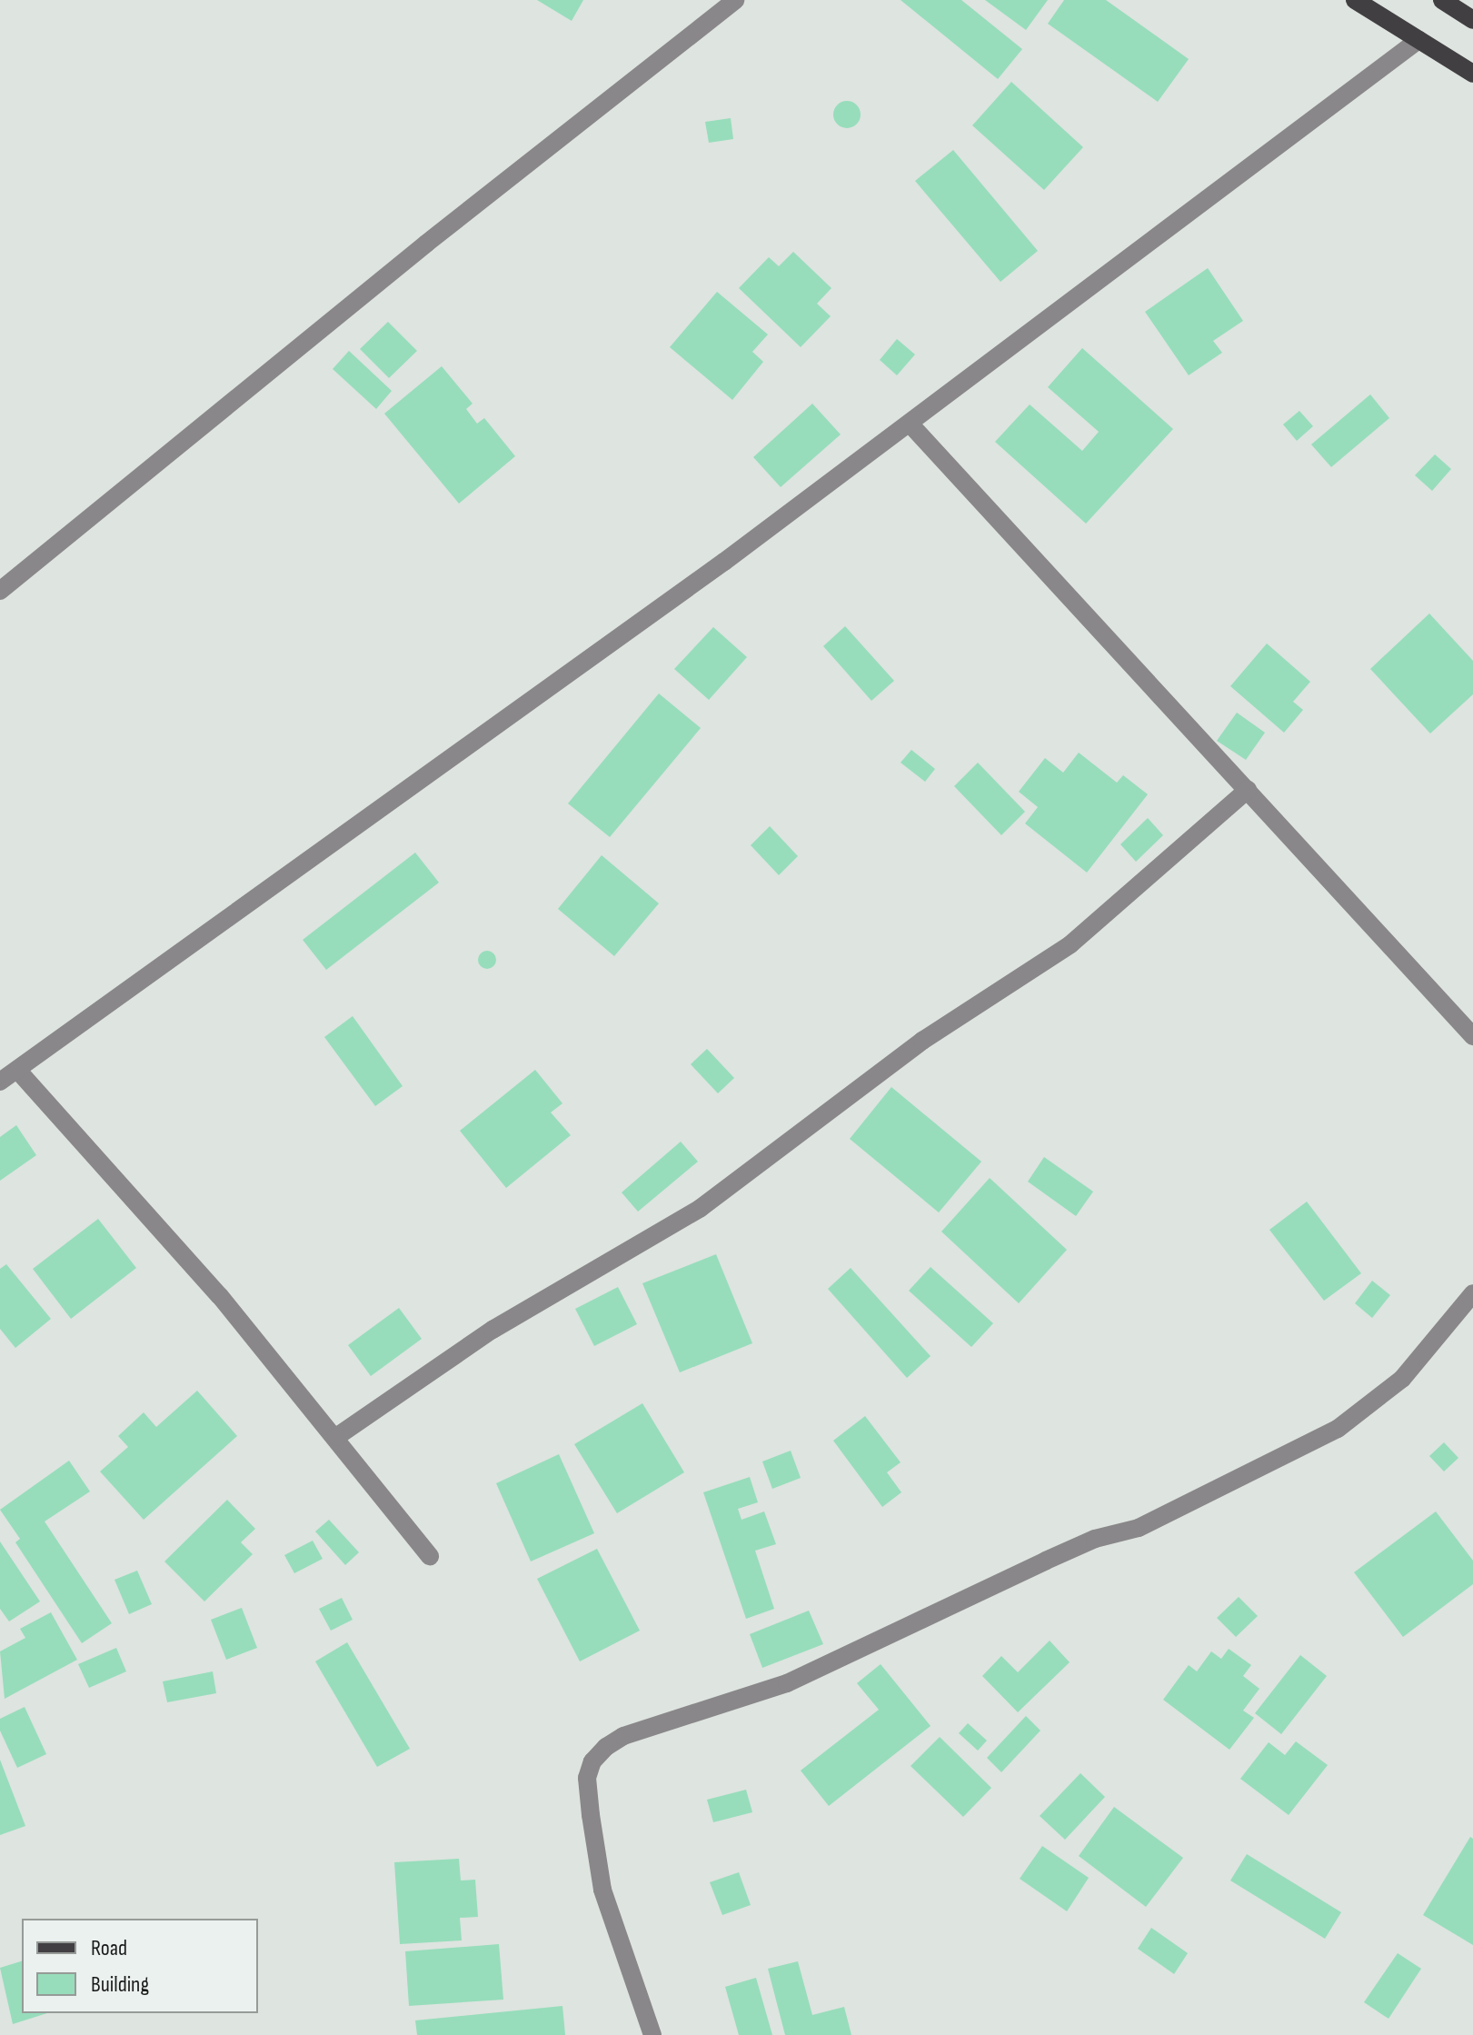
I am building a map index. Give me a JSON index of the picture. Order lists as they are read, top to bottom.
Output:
{
  "legend": ["Road", "Building"]
}
